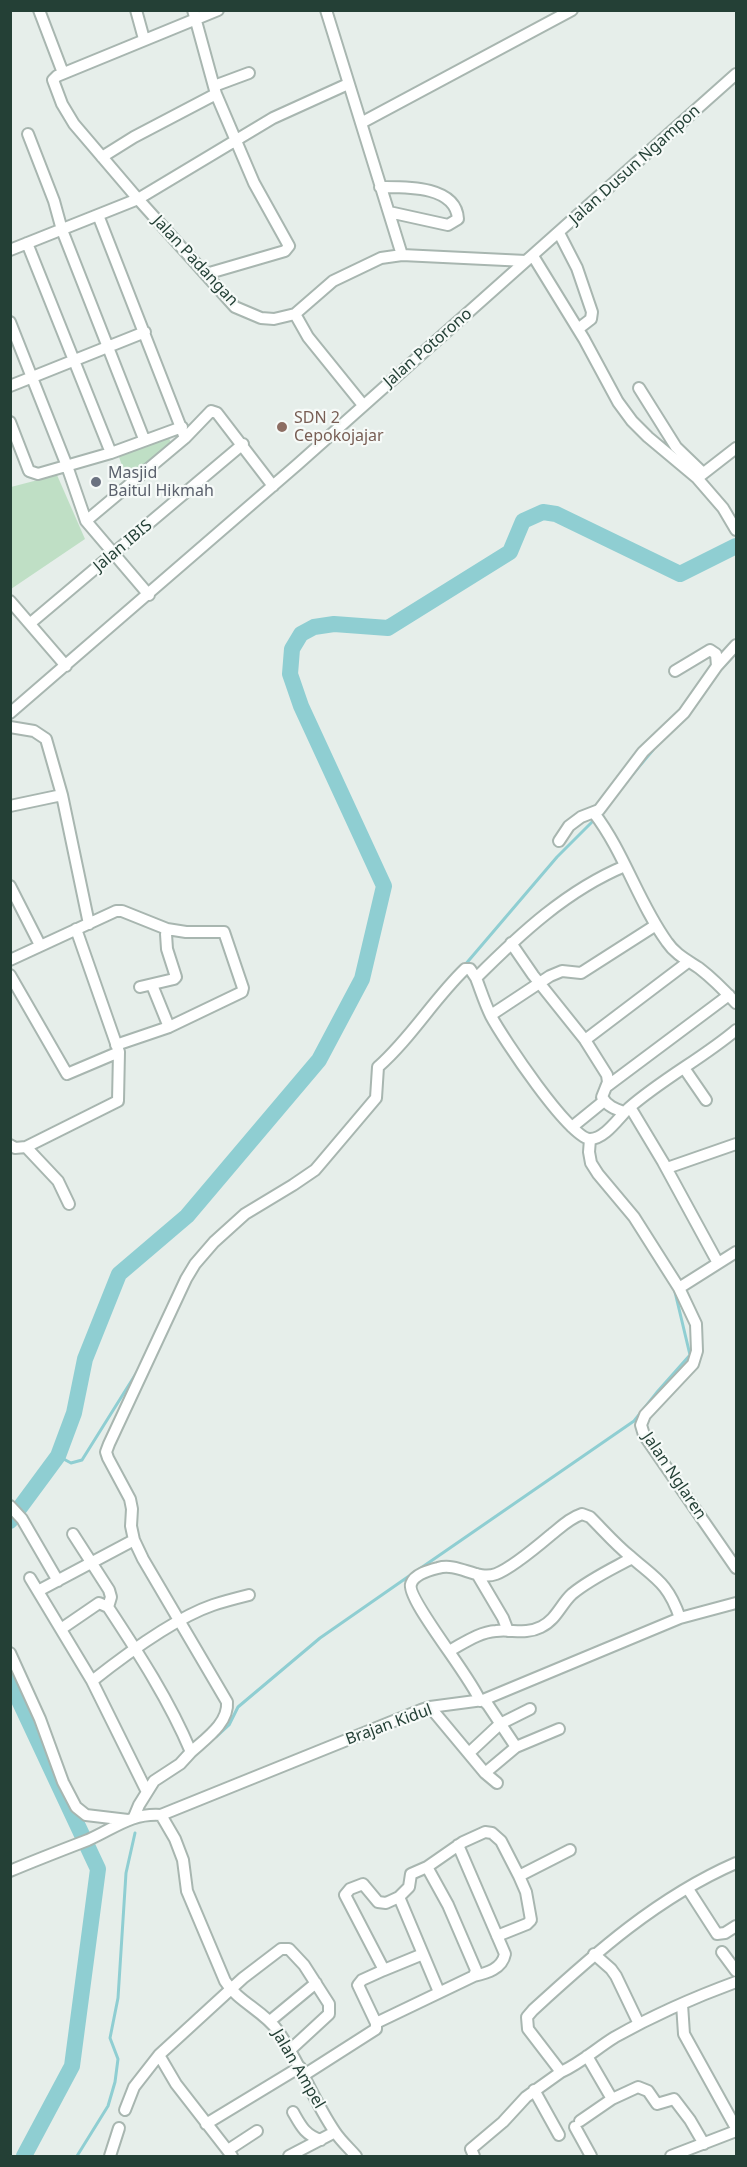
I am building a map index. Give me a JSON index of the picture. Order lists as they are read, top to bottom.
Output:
{
  "streets": {
    "street": [
      "Jalan Dusun Ngampon",
      "Jalan Padangan",
      "Jalan Potorono",
      "Jalan IBIS",
      "Jalan Nglaren",
      "Brajan Kidul",
      "Jalan Ampel"
    ]
  },
  "crossings": [
    ["Jalan Dusun Ngampon", "Jalan Potorono"]
  ],
  "places": ["SDN 2 Cepokojajar", "Masjid Baitul Hikmah"]
}
